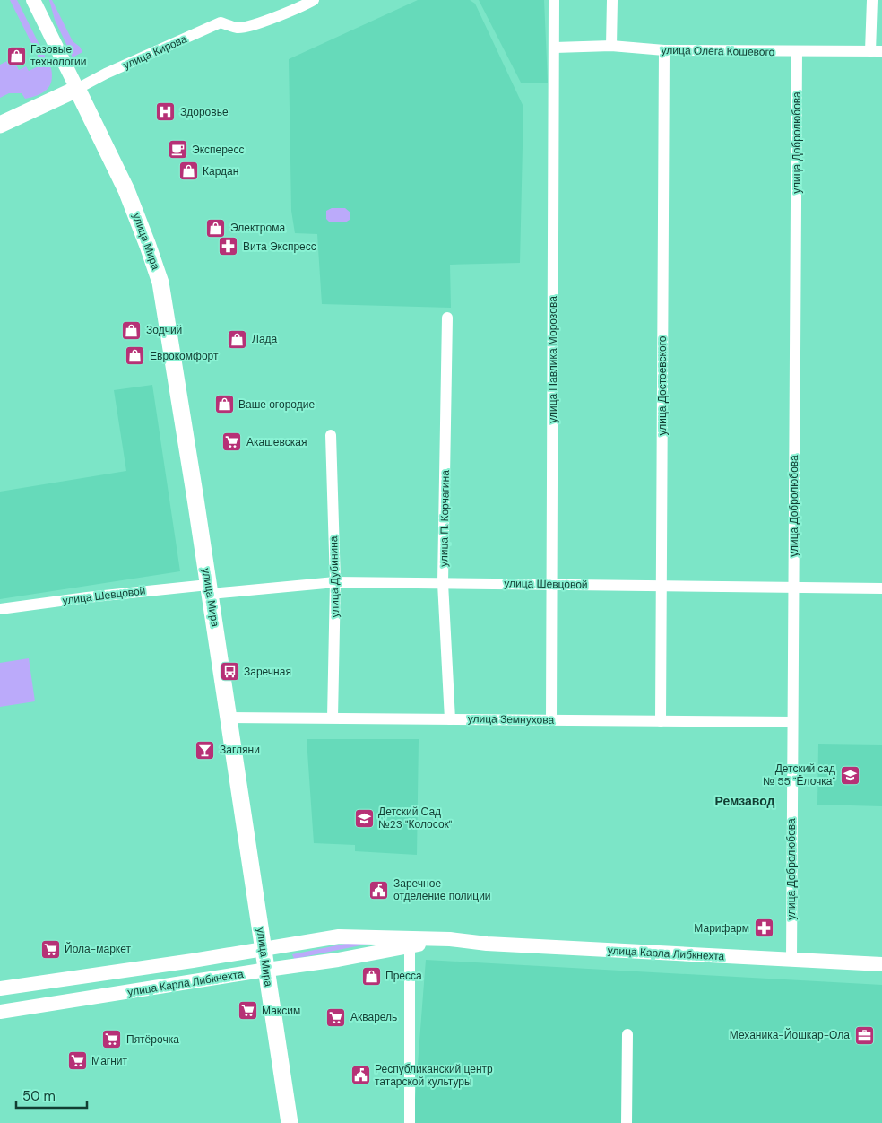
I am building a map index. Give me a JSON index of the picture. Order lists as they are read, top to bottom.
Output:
{
  "streets": {
    "main road": ["улица Кирова", "улица Мира", "улица Карла Либкнехта"],
    "street": [
      "улица Олега Кошевого",
      "улица Добролюбова",
      "улица Павлика Морозова",
      "улица Достоевского",
      "улица П. Корчагина",
      "улица Дубинина",
      "улица Шевцовой",
      "улица Земнухова"
    ]
  },
  "crossings": [
    ["улица Олега Кошевого", "улица Добролюбова"],
    ["улица Олега Кошевого", "улица Павлика Морозова"],
    ["улица Олега Кошевого", "улица Достоевского"],
    ["улица Кирова", "улица Мира"],
    ["улица Добролюбова", "улица Шевцовой"],
    ["улица Добролюбова", "улица Земнухова"],
    ["улица Добролюбова", "улица Карла Либкнехта"],
    ["улица Мира", "улица Шевцовой"],
    ["улица Мира", "улица Земнухова"],
    ["улица Мира", "улица Карла Либкнехта"],
    ["улица Павлика Морозова", "улица Шевцовой"],
    ["улица Павлика Морозова", "улица Земнухова"],
    ["улица Достоевского", "улица Шевцовой"],
    ["улица Достоевского", "улица Земнухова"],
    ["улица П. Корчагина", "улица Шевцовой"],
    ["улица П. Корчагина", "улица Земнухова"],
    ["улица Дубинина", "улица Шевцовой"],
    ["улица Дубинина", "улица Земнухова"]
  ],
  "districts": ["Ремзавод"],
  "places": {
    "shop": [
      "Газовые технологии",
      "Кардан",
      "Электрома",
      "Зодчий",
      "Лада",
      "Еврокомфорт",
      "Ваше огородие",
      "Пресса"
    ],
    "hospital": ["Здоровье"],
    "cafe": ["Экспересс"],
    "pharmacy": ["Вита Экспресс", "Марифарм"],
    "supermarket": [
      "Акашевская",
      "Йола-маркет",
      "Максим",
      "Акварель",
      "Пятёрочка",
      "Магнит"
    ],
    "bus stop": ["Заречная"],
    "bar": ["Загляни"],
    "school or university": ["Детский сад № 55 \"Ёлочка\"", "Детский Сад №23 \"Колосок\""],
    "public building": ["Заречное отделение полиции", "Республиканский центр татарской культуры"],
    "office": ["Механика-Йошкар-Ола"]
  },
  "scale_bar": "50 m"
}
